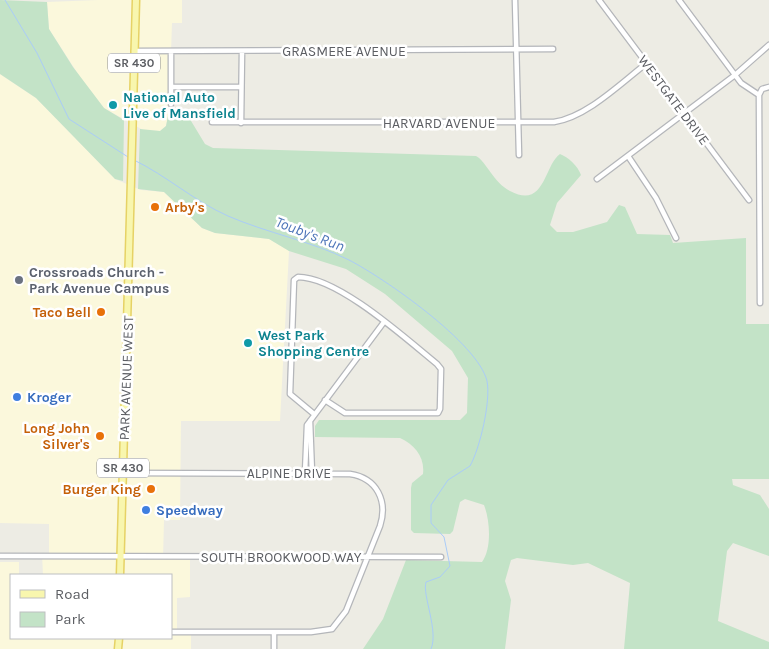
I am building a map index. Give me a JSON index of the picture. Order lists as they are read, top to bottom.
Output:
{
  "streets": {
    "main road": ["SR 430", "PARK AVENUE WEST"],
    "street": [
      "GRASMERE AVENUE",
      "WESTGATE DRIVE",
      "HARVARD AVENUE",
      "ALPINE DRIVE",
      "SOUTH BROOKWOOD WAY"
    ]
  },
  "crossings": [
    ["GRASMERE AVENUE", "PARK AVENUE WEST"],
    ["WESTGATE DRIVE", "HARVARD AVENUE"],
    ["PARK AVENUE WEST", "ALPINE DRIVE"],
    ["PARK AVENUE WEST", "SOUTH BROOKWOOD WAY"],
    ["ALPINE DRIVE", "SOUTH BROOKWOOD WAY"]
  ],
  "water": ["Touby's Run"],
  "places": [
    "National Auto Live of Mansfield",
    "Arby's",
    "Crossroads Church - Park Avenue Campus",
    "Taco Bell",
    "West Park Shopping Centre",
    "Kroger",
    "Long John Silver's",
    "Burger King",
    "Speedway"
  ],
  "legend": ["Road", "Park"]
}
